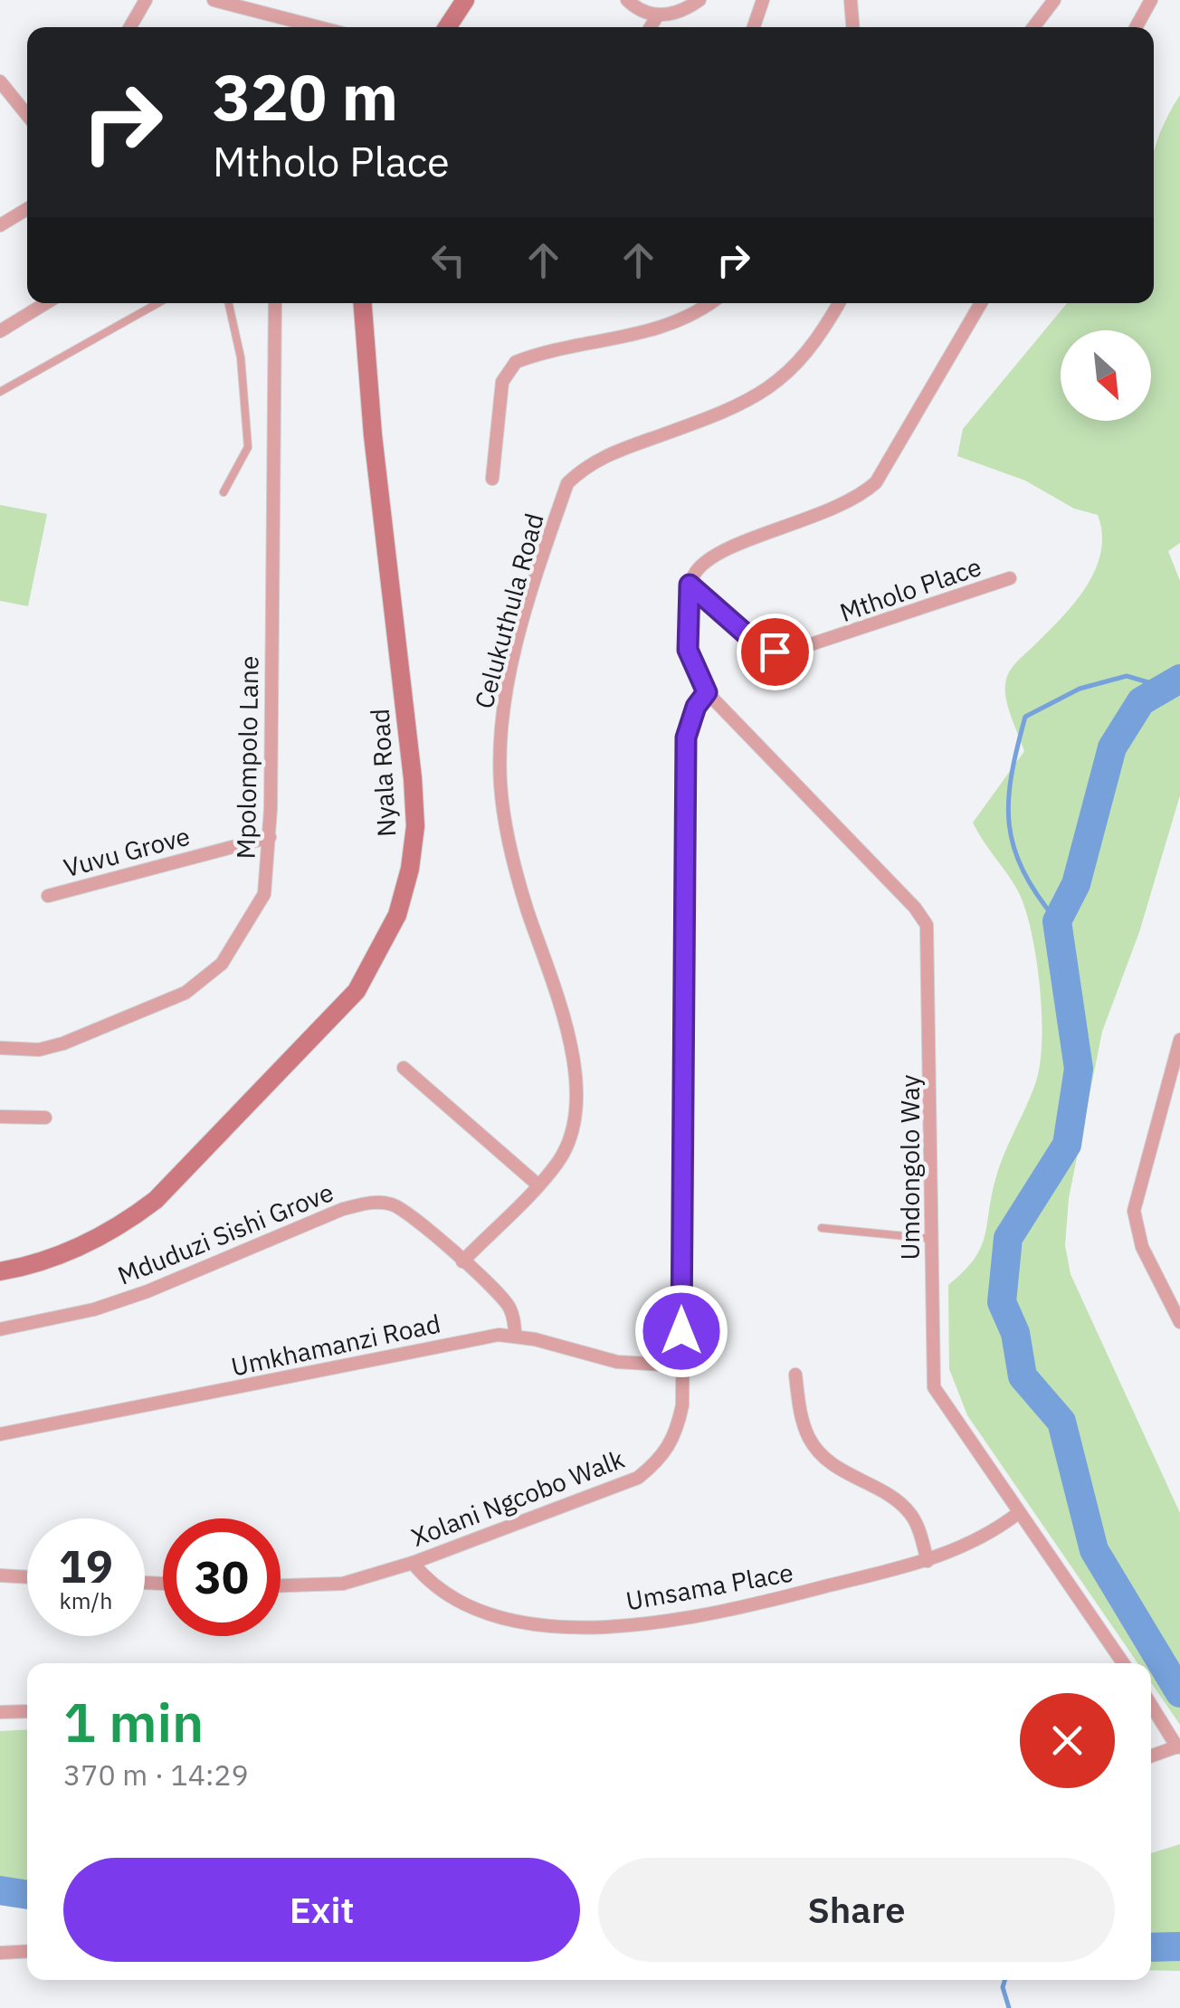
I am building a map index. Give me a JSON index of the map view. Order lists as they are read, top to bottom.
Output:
{
  "streets": {
    "street": [
      "Mtholo Place",
      "Celukuthula Road",
      "Mpolompolo Lane",
      "Nyala Road",
      "Vuvu Grove",
      "Umdongolo Way",
      "Mduduzi Sishi Grove",
      "Umkhamanzi Road",
      "Xolani Ngcobo Walk",
      "Umsama Place"
    ]
  },
  "crossings": [
    ["Celukuthula Road", "Mduduzi Sishi Grove"],
    ["Mpolompolo Lane", "Vuvu Grove"],
    ["Umdongolo Way", "Xolani Ngcobo Walk"],
    ["Umdongolo Way", "Umsama Place"],
    ["Mduduzi Sishi Grove", "Umkhamanzi Road"],
    ["Umkhamanzi Road", "Xolani Ngcobo Walk"],
    ["Xolani Ngcobo Walk", "Umsama Place"]
  ],
  "north": "bottom right",
  "page": {
    "turn": ["320 m", "Mtholo Place"],
    "speed": "19 km/h",
    "limit": "30",
    "heading": ["1 min", "370 m · 14:29"],
    "buttons": ["Exit", "Share"]
  }
}
